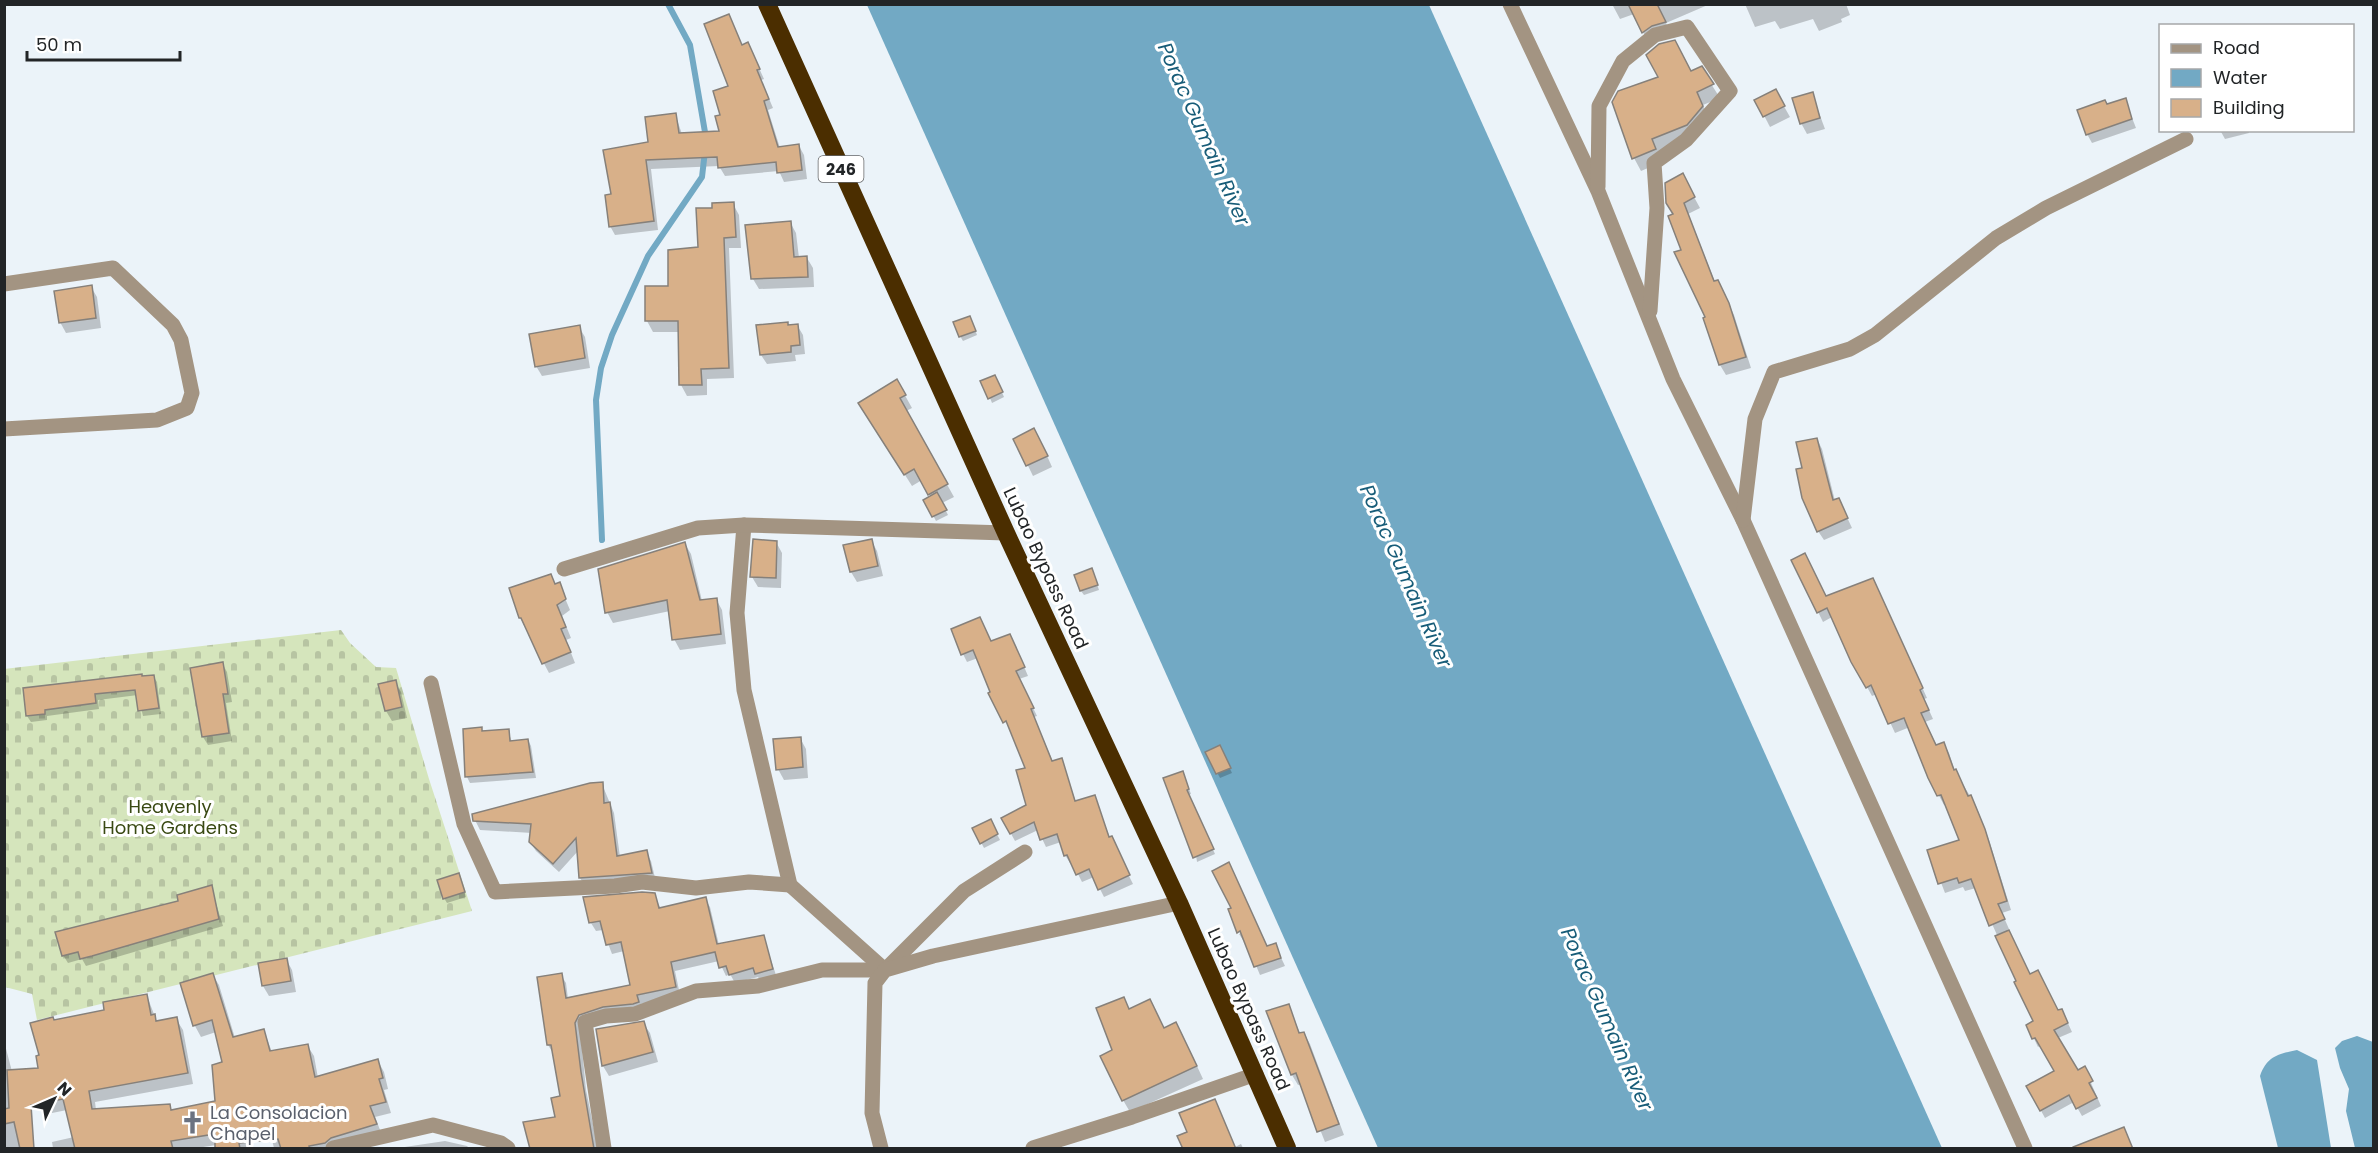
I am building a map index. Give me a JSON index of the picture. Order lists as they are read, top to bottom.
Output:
{
  "streets": {
    "highway": ["246", "Lubao Bypass Road"]
  },
  "water": ["Porac Gumain River"],
  "parks": ["Heavenly Home Gardens"],
  "places": {
    "church": ["La Consolacion Chapel"]
  },
  "legend": ["Road", "Water", "Building"],
  "scale_bar": "50 m",
  "north": "top right"
}
